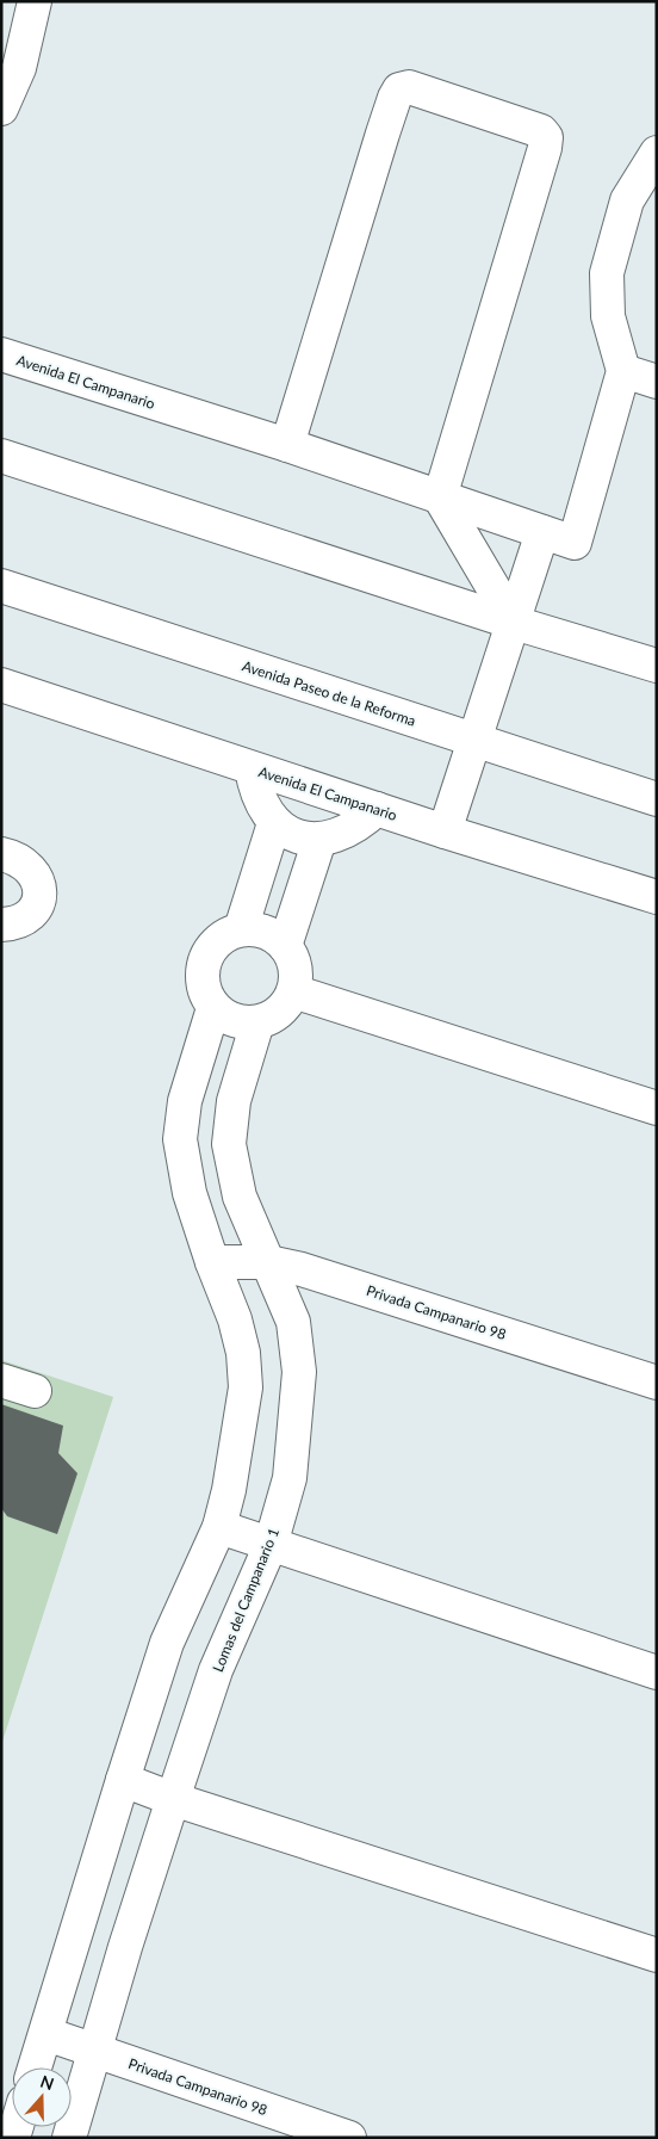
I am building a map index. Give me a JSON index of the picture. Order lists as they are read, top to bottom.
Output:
{
  "streets": {
    "street": [
      "Avenida El Campanario",
      "Avenida Paseo de la Reforma",
      "Privada Campanario 98",
      "Lomas del Campanario 1"
    ]
  },
  "crossings": [
    ["Privada Campanario 98", "Lomas del Campanario 1"]
  ],
  "north": "top"
}
